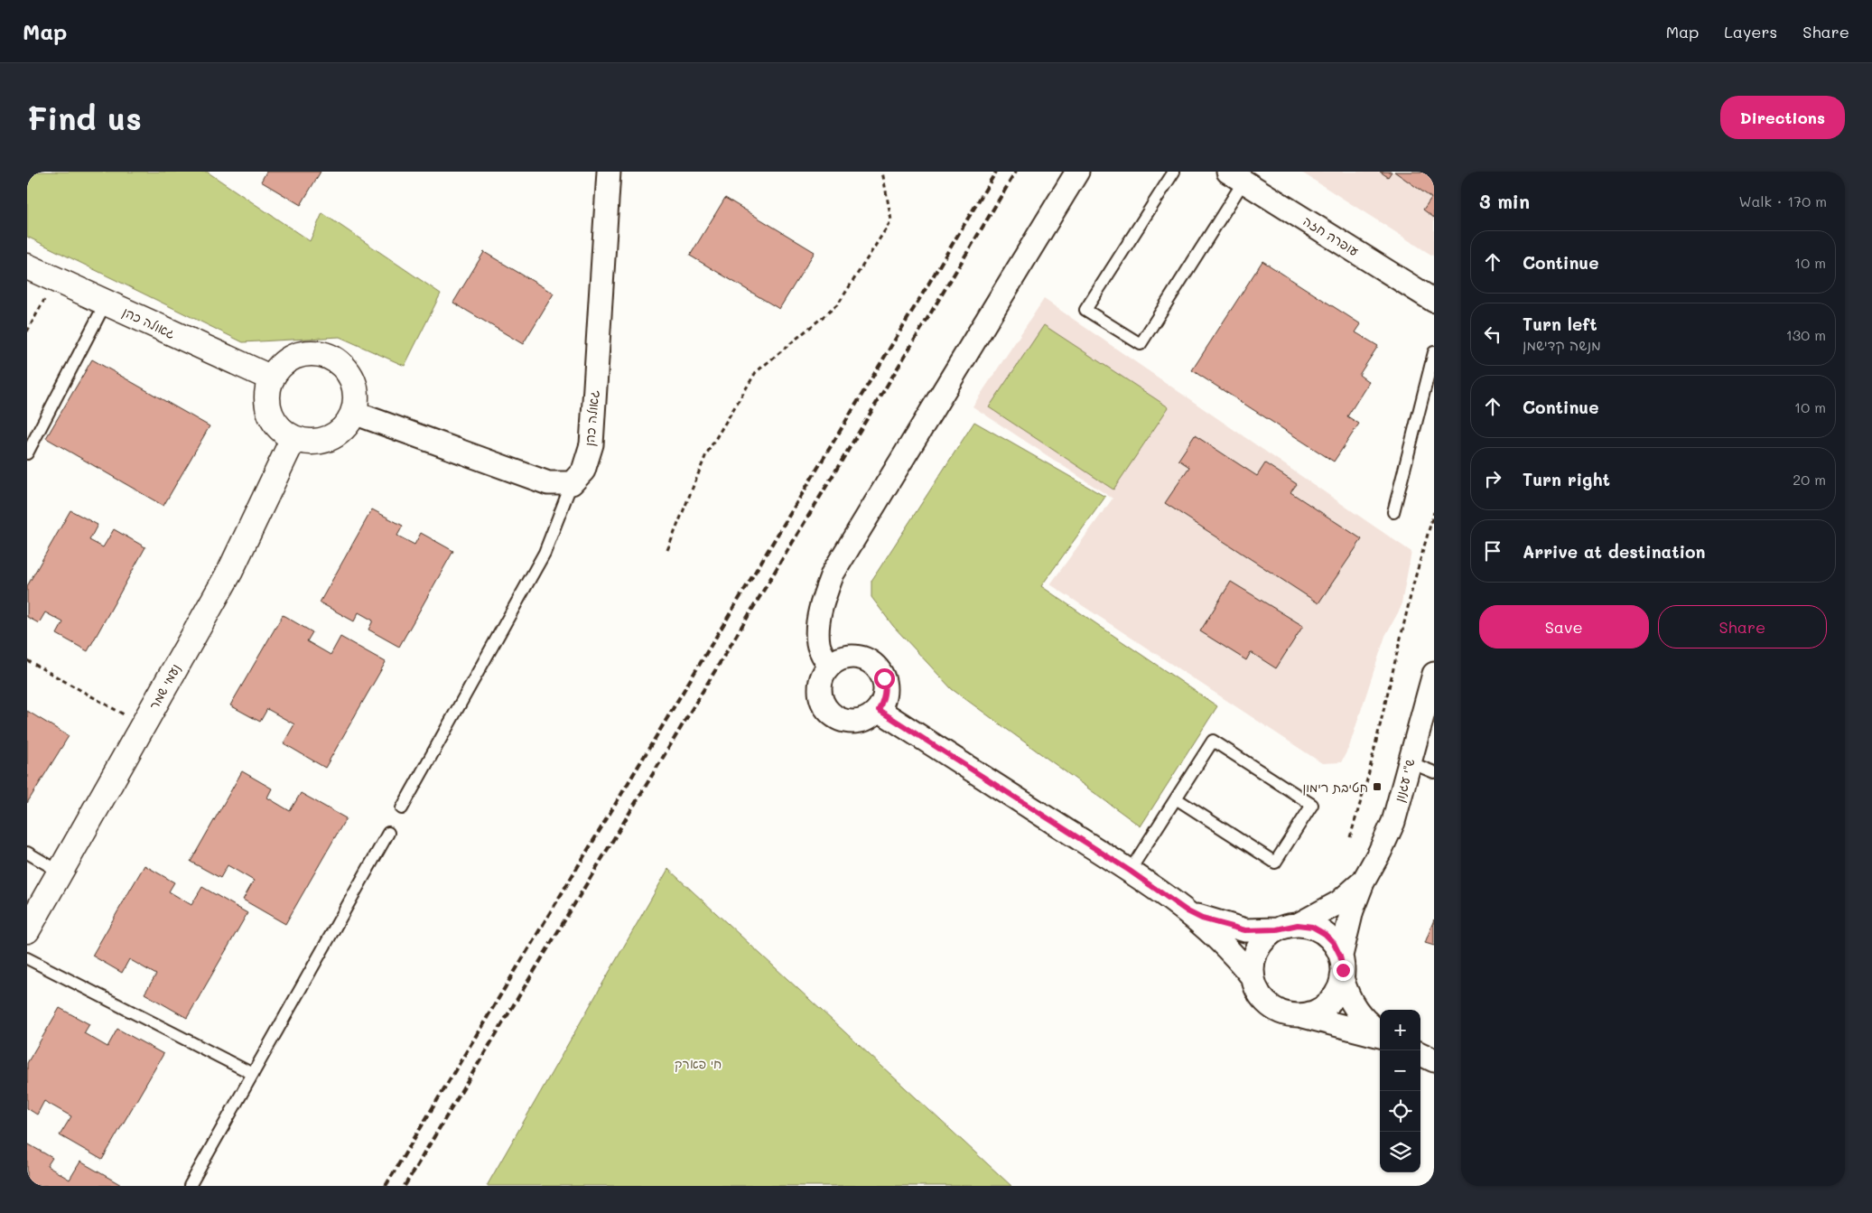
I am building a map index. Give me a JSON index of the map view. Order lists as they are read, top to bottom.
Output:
{
  "streets": {
    "street": [
      "עופרה חזה",
      "גאולה כהן",
      "נעמי שמר",
      "ש\"י עגנון"
    ]
  },
  "crossings": [
    ["גאולה כהן", "נעמי שמר"]
  ],
  "parks": ["חי פארק"],
  "places": {
    "transit": ["חטיבת רימון"]
  },
  "page": {
    "header": "Map",
    "nav": ["Map", "Layers", "Share"],
    "buttons": [
      "Directions",
      ["Save", "Share"]
    ],
    "title": "Find us",
    "heading": ["3 min", "Walk · 170 m"],
    "list": [
      ["Continue", "10 m"],
      ["Turn left", "מנשה קדישמן", "130 m"],
      ["Continue", "10 m"],
      ["Turn right", "20 m"],
      "Arrive at destination"
    ],
    "map_buttons": ["+", "−"]
  }
}
